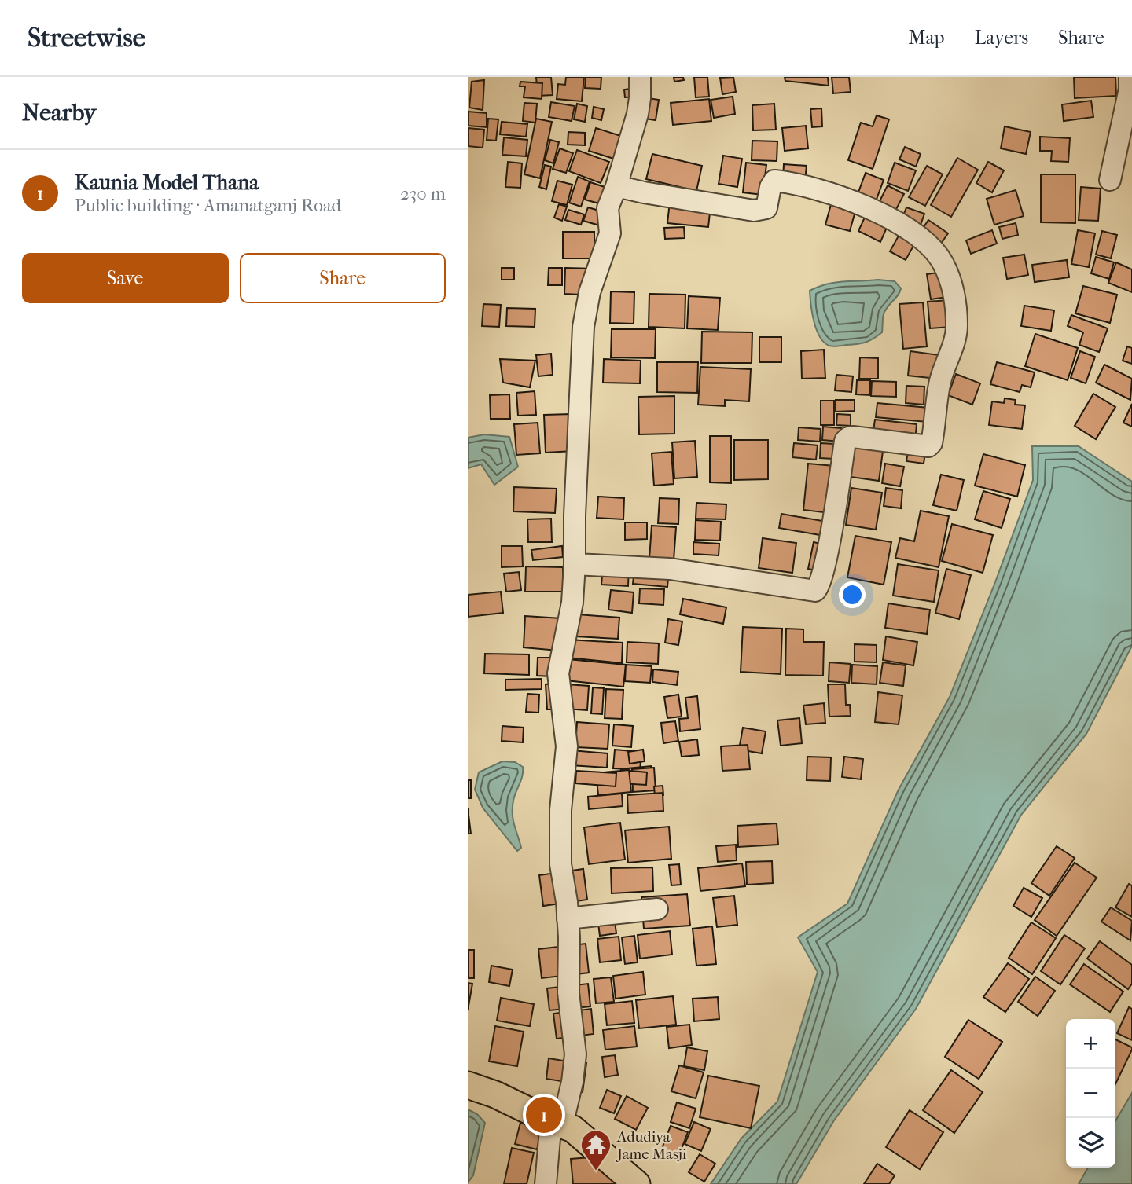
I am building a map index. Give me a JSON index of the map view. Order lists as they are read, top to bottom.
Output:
{
  "places": {
    "temple": ["Adudiya Jame Masji"]
  },
  "page": {
    "header": "Streetwise",
    "nav": ["Map", "Layers", "Share"],
    "heading": "Nearby",
    "list": [
      {
        "mark": "1",
        "name": "Kaunia Model Thana",
        "note": "Public building · Amanatganj Road",
        "value": "230 m"
      }
    ],
    "buttons": ["Save", "Share"],
    "map_buttons": ["+", "−"],
    "pins": "1"
  }
}
